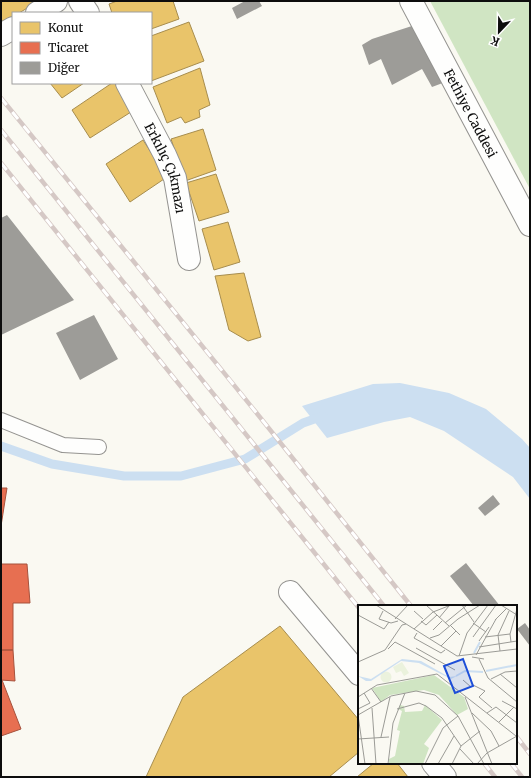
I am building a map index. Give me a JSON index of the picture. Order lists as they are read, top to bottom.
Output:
{
  "streets": {
    "street": ["Fethiye Caddesi", "Erkılıç Çıkmazı"]
  },
  "legend": ["Konut", "Ticaret", "Diğer"],
  "north": "bottom"
}
